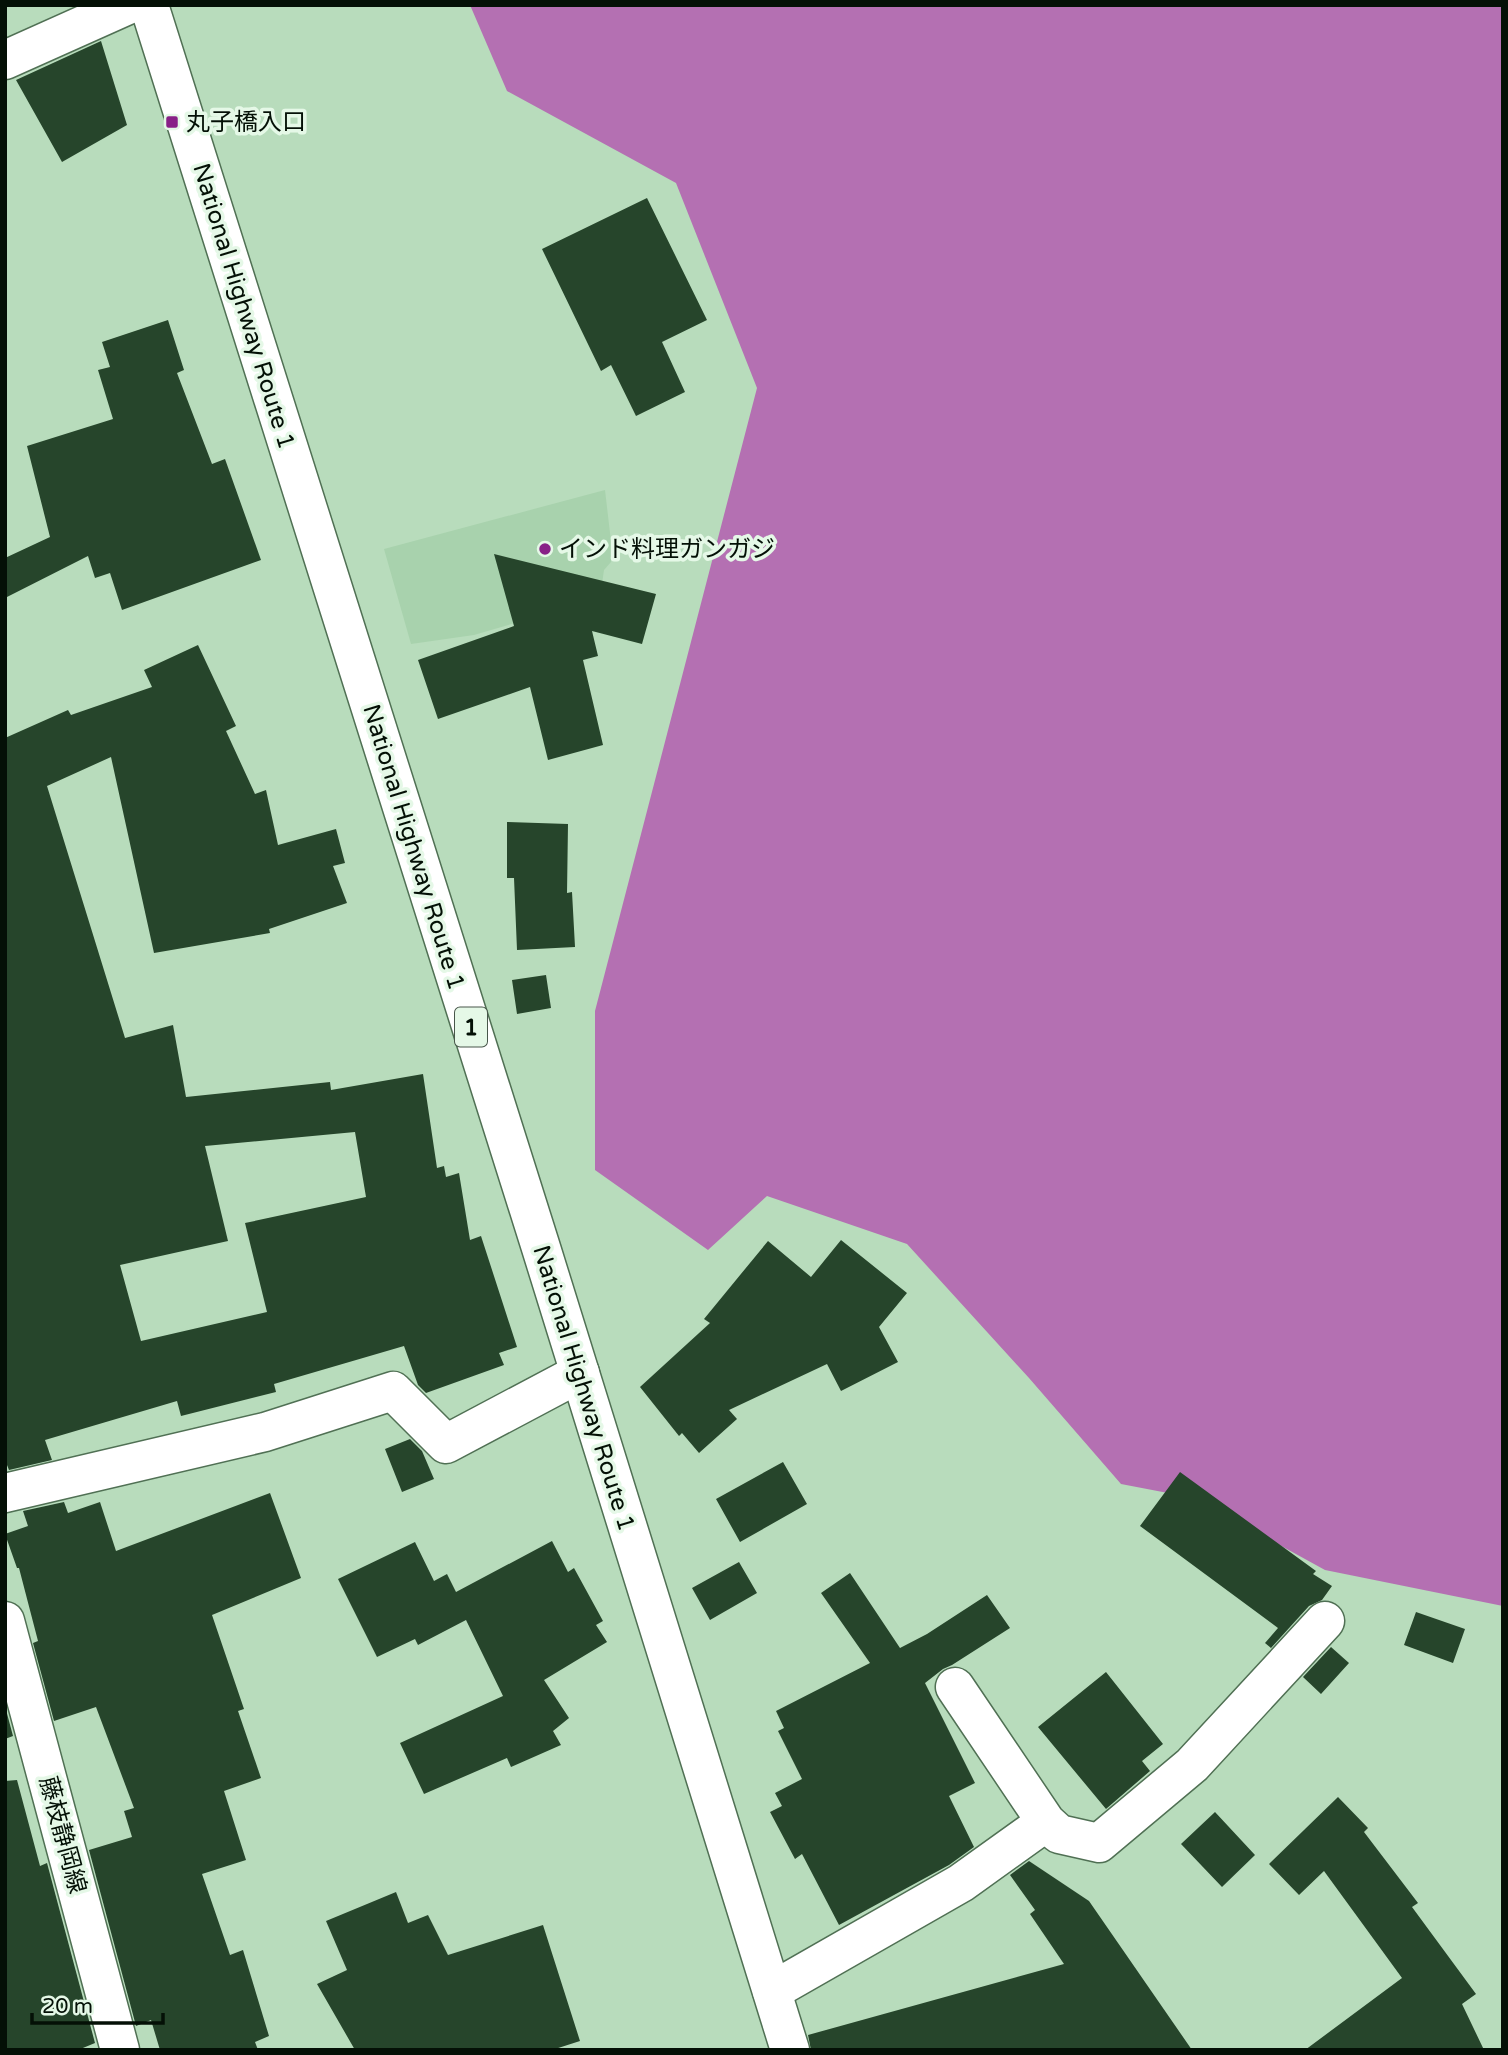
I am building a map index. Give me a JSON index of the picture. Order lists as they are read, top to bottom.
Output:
{
  "streets": {
    "main road": ["National Highway Route 1", "1", "藤枝静岡線"]
  },
  "places": {
    "transit": ["丸子橋入口"],
    "other": ["インド料理ガンガジ"]
  },
  "scale_bar": "20 m"
}
